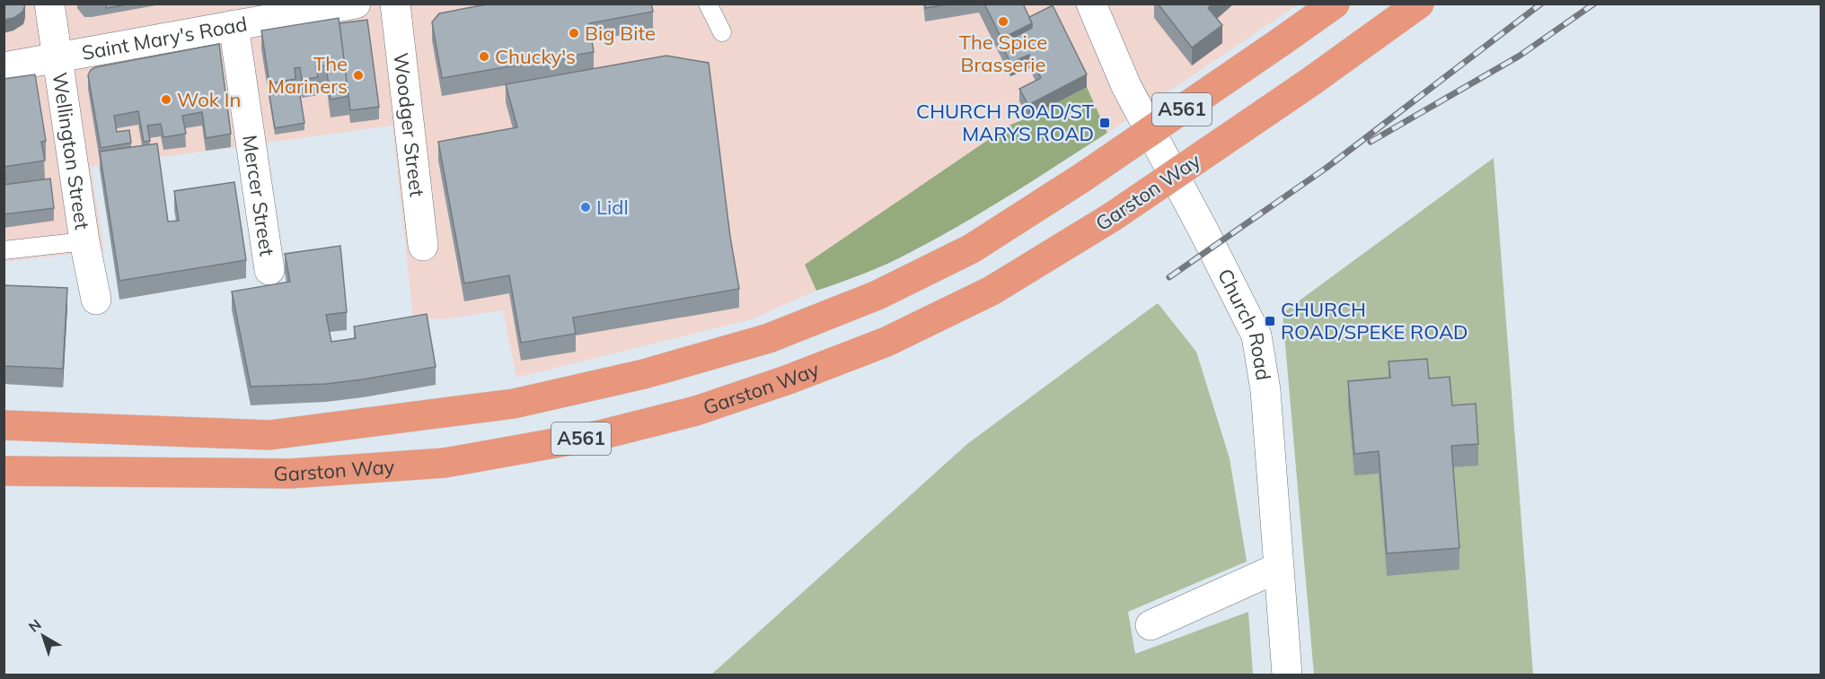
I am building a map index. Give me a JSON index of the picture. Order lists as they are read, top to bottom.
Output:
{
  "streets": {
    "highway": ["A561", "Garston Way"],
    "street": [
      "Saint Mary's Road",
      "Woodger Street",
      "Wellington Street",
      "Mercer Street",
      "Church Road"
    ]
  },
  "crossings": [
    ["Saint Mary's Road", "Wellington Street"],
    ["Saint Mary's Road", "Mercer Street"]
  ],
  "places": {
    "other": [
      "The Spice Brasserie",
      "Big Bite",
      "Chucky's",
      "The Mariners",
      "Wok In",
      "Lidl"
    ],
    "transit": ["CHURCH ROAD/ST MARYS ROAD", "CHURCH ROAD/SPEKE ROAD"]
  },
  "north": "top left"
}
